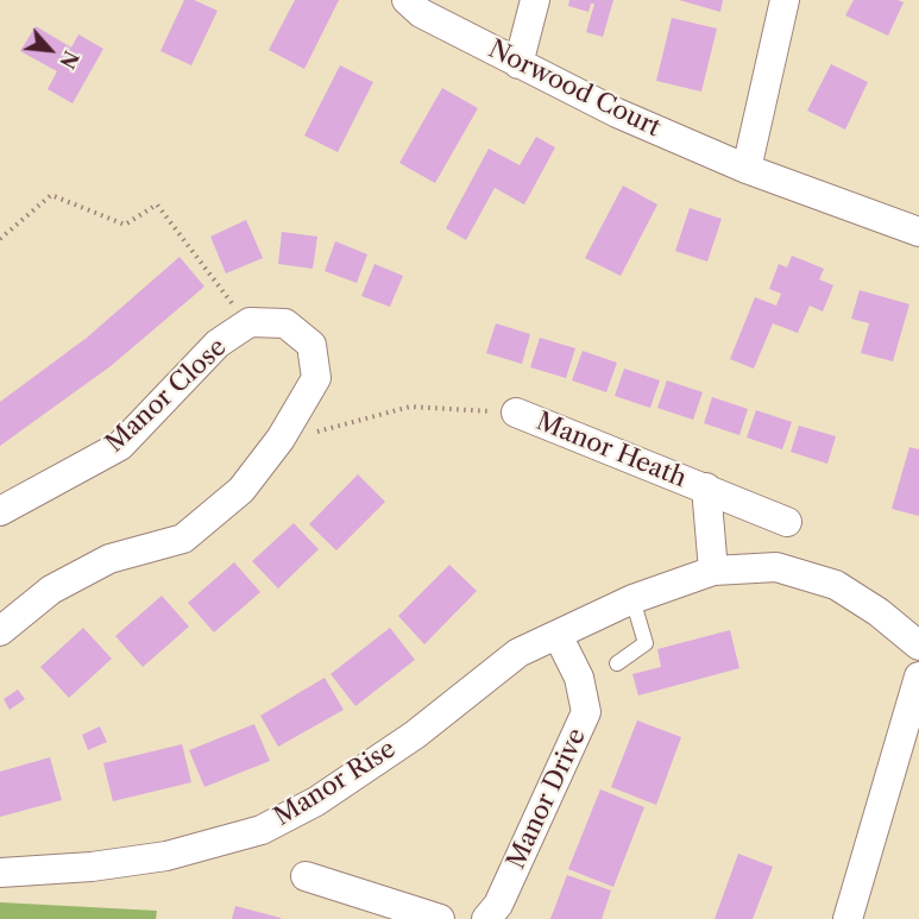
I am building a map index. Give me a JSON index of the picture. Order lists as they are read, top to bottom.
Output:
{
  "streets": {
    "street": [
      "Norwood Court",
      "Manor Close",
      "Manor Heath",
      "Manor Rise",
      "Manor Drive"
    ]
  },
  "crossings": [
    ["Manor Heath", "Manor Rise"],
    ["Manor Rise", "Manor Drive"]
  ],
  "north": "bottom right"
}
